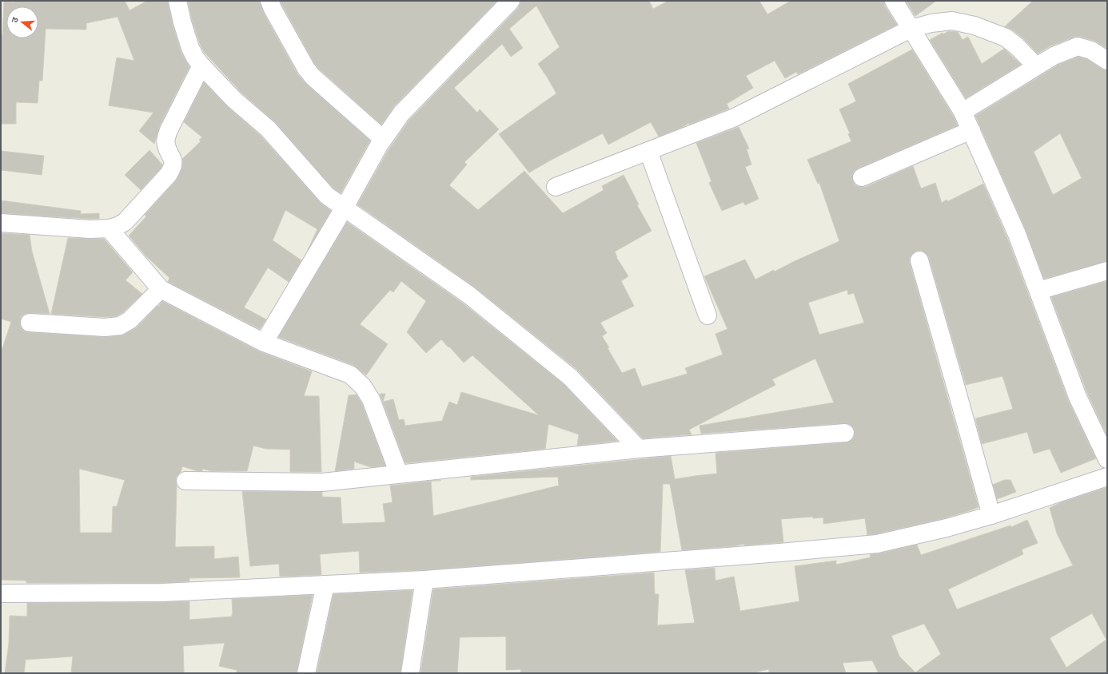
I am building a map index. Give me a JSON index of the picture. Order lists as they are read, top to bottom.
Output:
{
  "north": "left"
}
